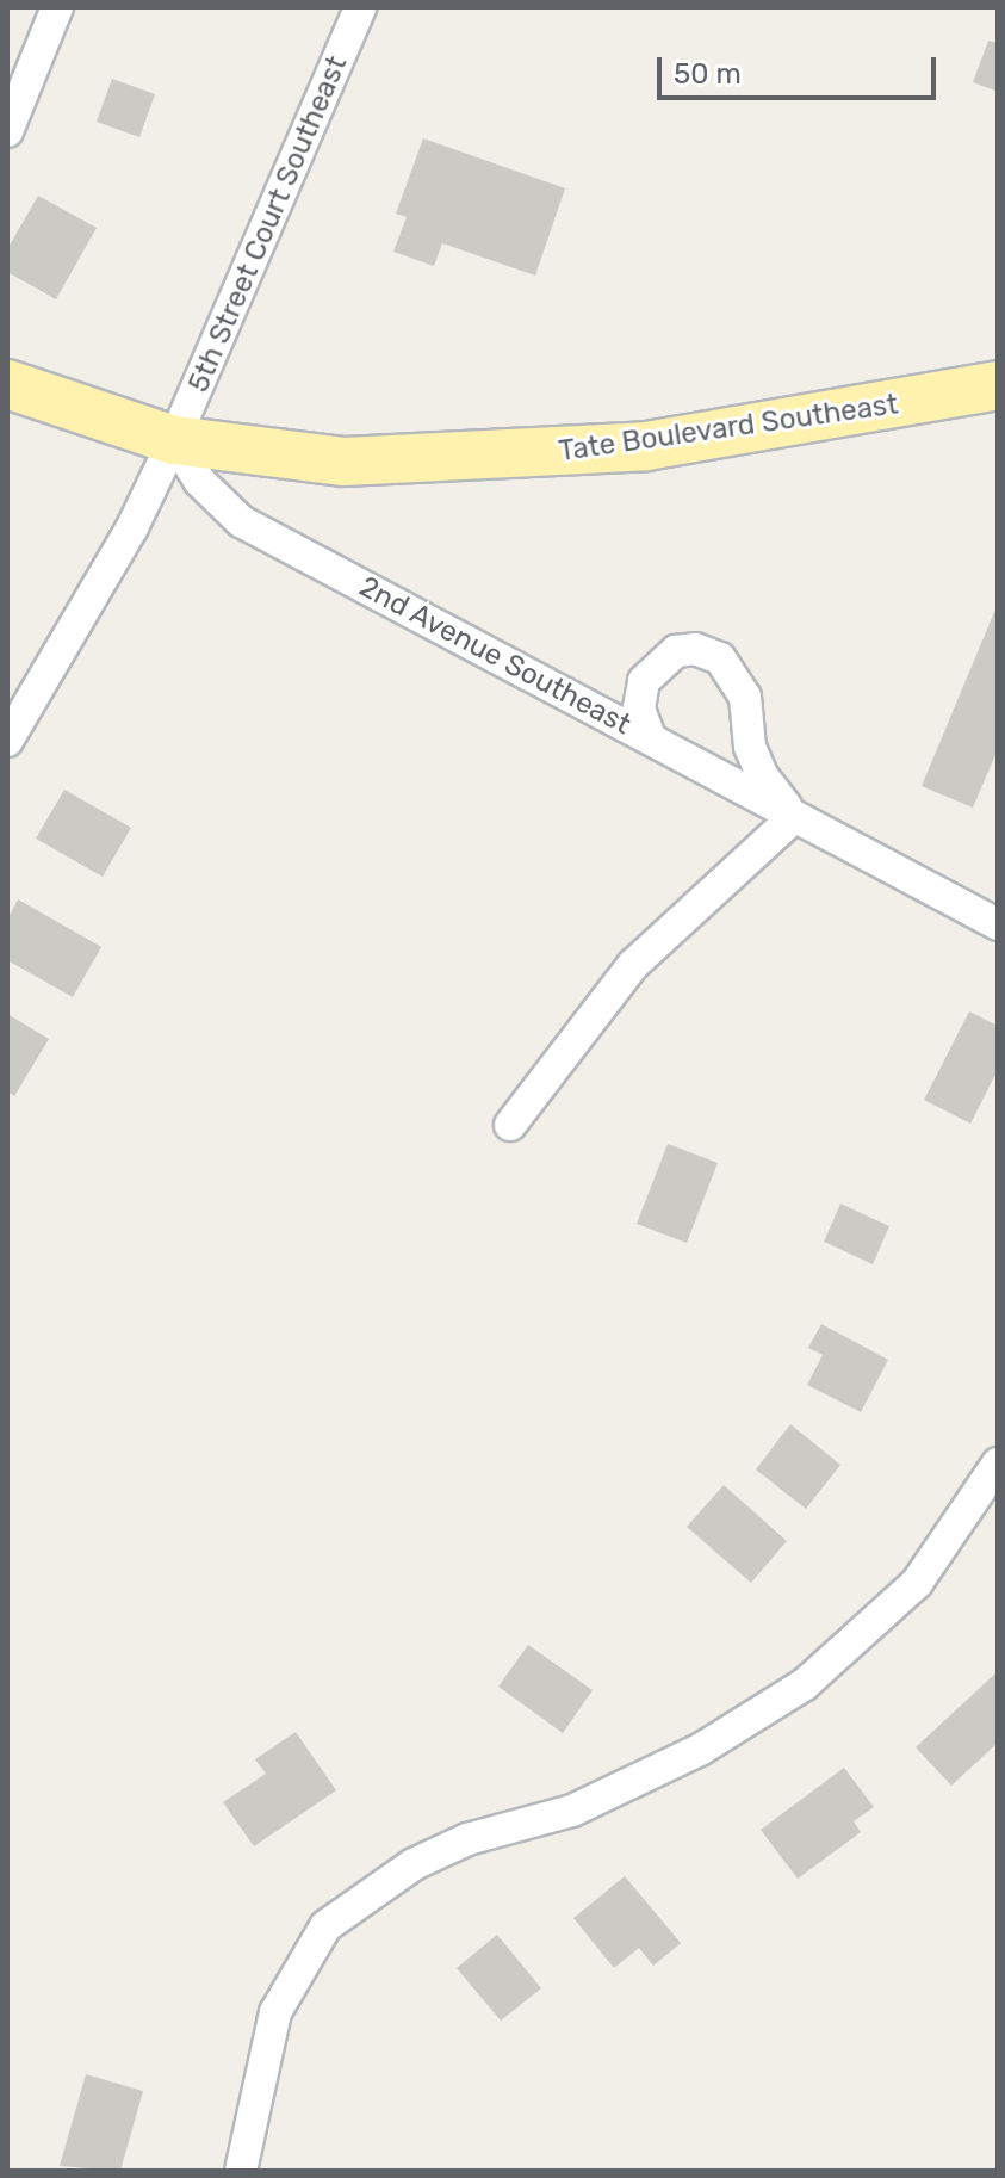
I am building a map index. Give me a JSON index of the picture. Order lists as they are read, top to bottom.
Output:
{
  "streets": {
    "main road": ["Tate Boulevard Southeast"],
    "street": ["5th Street Court Southeast", "2nd Avenue Southeast"]
  },
  "crossings": [
    ["5th Street Court Southeast", "Tate Boulevard Southeast"],
    ["5th Street Court Southeast", "2nd Avenue Southeast"],
    ["Tate Boulevard Southeast", "2nd Avenue Southeast"]
  ],
  "scale_bar": "50 m"
}
